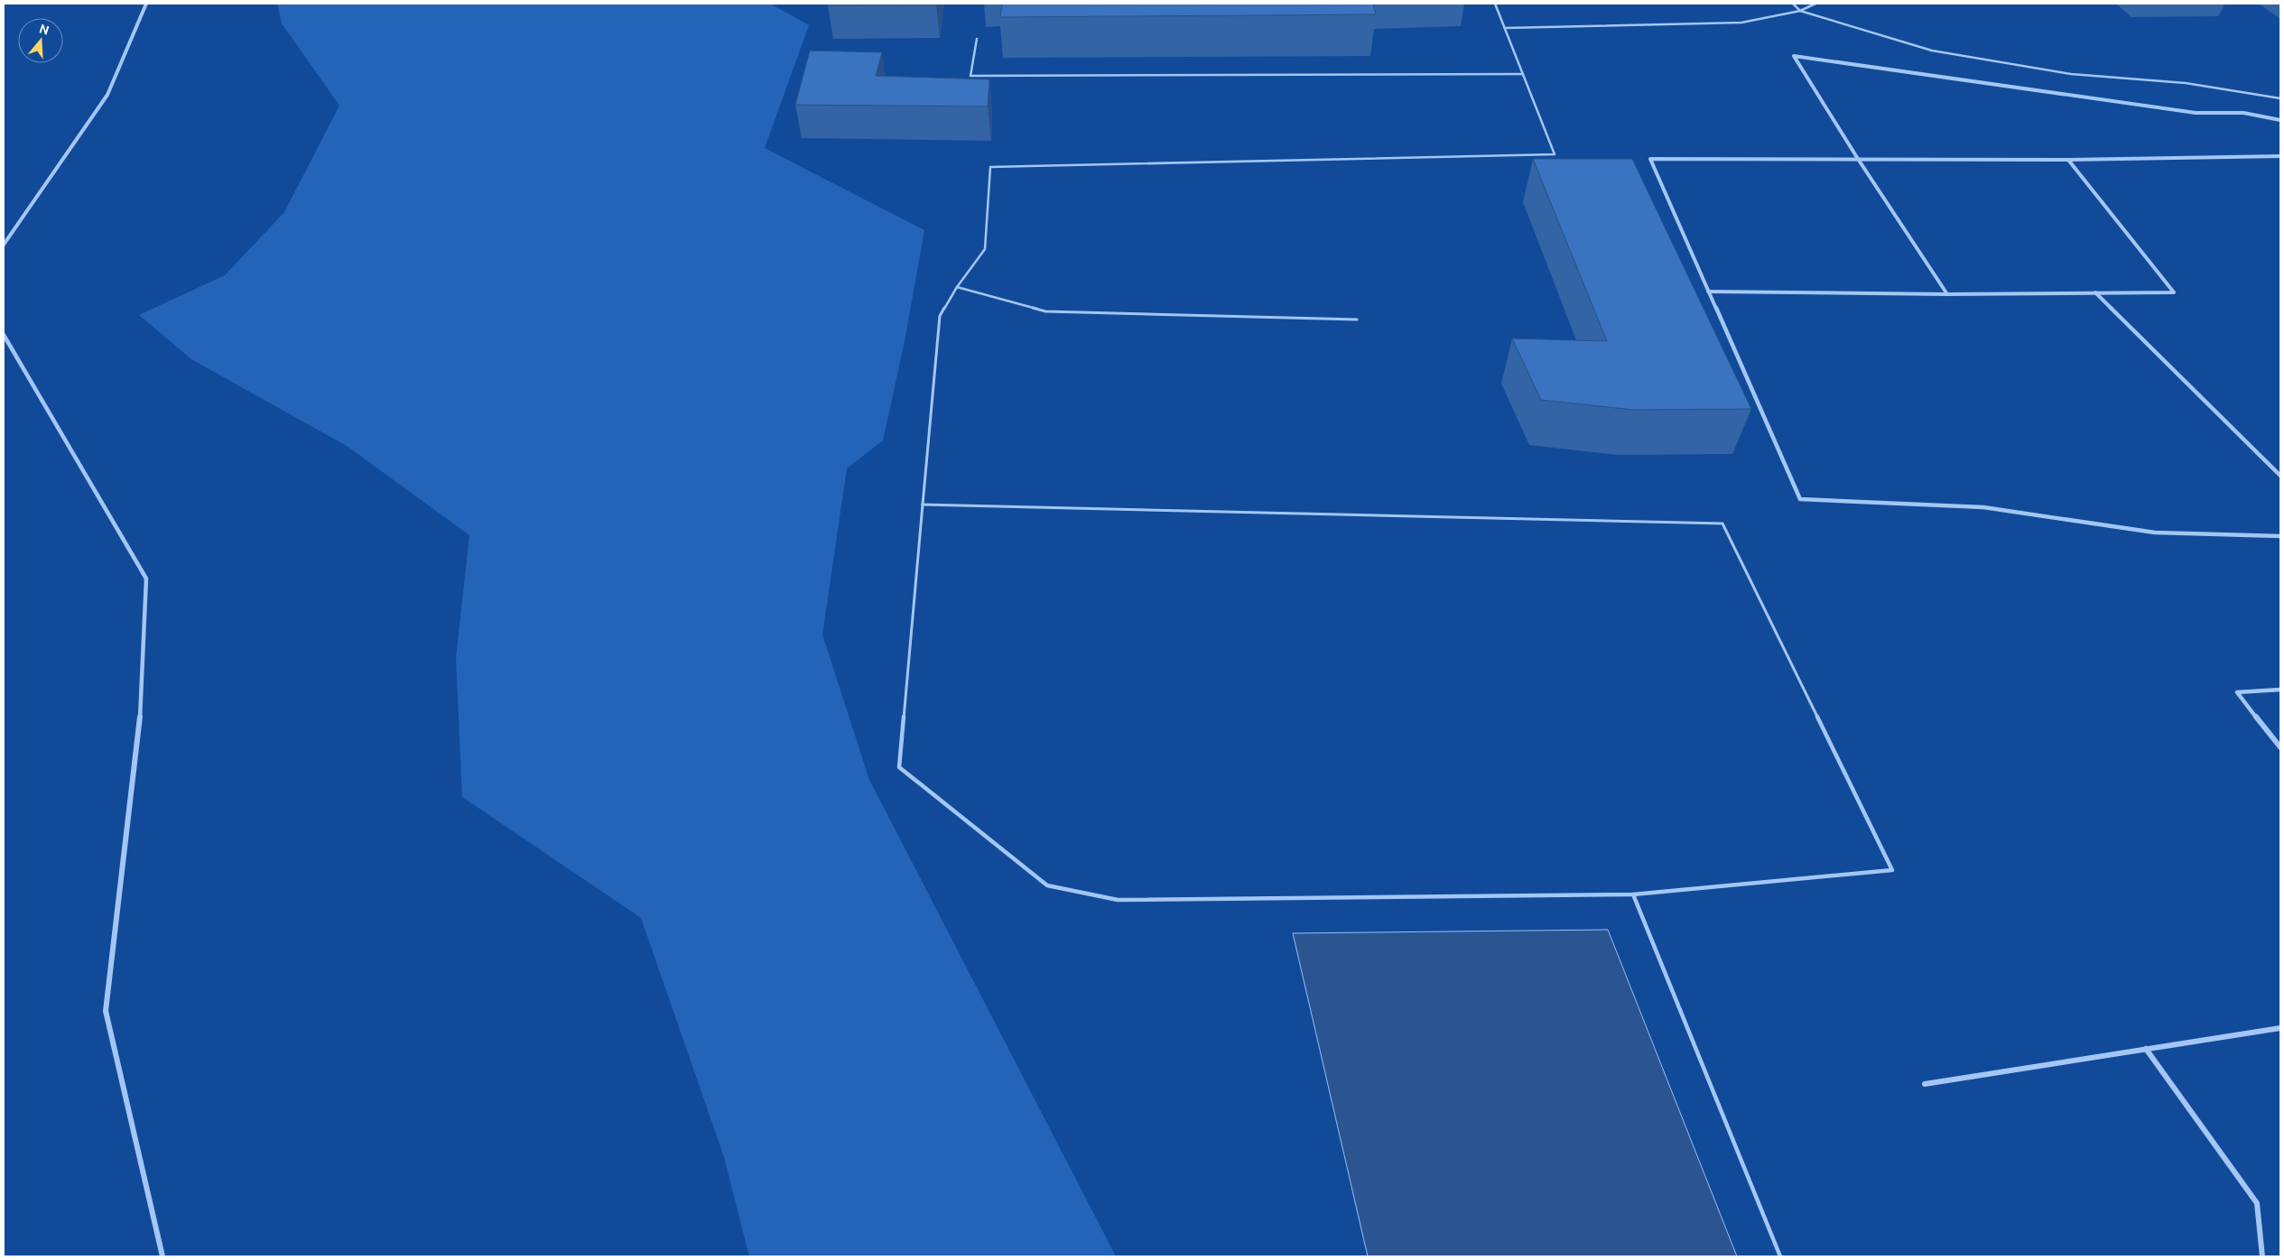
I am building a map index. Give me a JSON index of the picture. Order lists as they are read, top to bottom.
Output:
{
  "north": "top"
}
